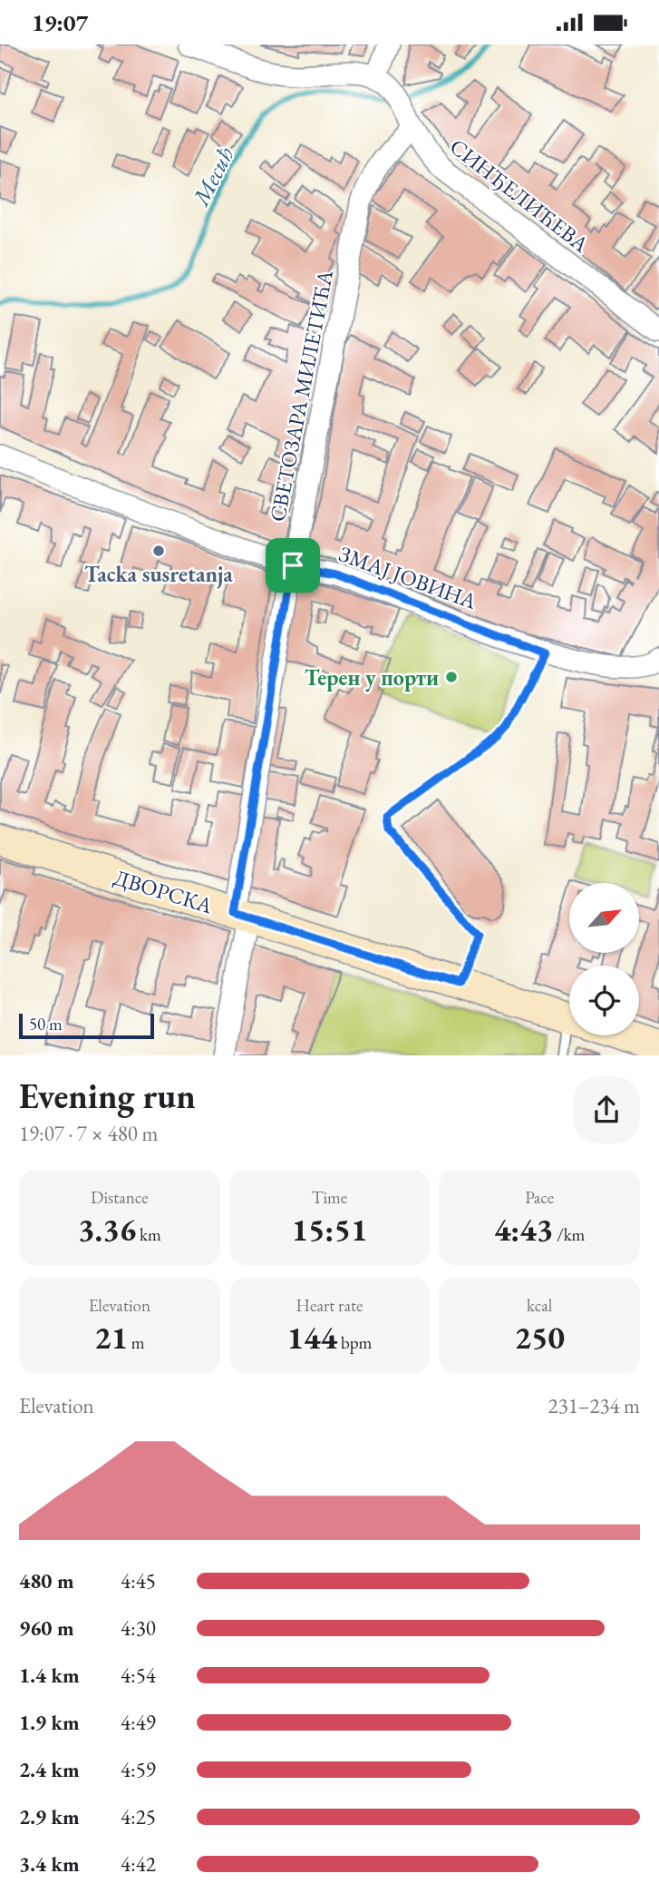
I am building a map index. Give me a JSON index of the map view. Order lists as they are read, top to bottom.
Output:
{
  "streets": {
    "main road": ["ДВОРСКА"],
    "street": ["СИНЂЕЛИЋЕВА", "СВЕТОЗАРА МИЛЕТИЋА", "ЗМАЈ ЈОВИНА"]
  },
  "crossings": [
    ["СИНЂЕЛИЋЕВА", "СВЕТОЗАРА МИЛЕТИЋА"],
    ["СВЕТОЗАРА МИЛЕТИЋА", "ЗМАЈ ЈОВИНА"],
    ["СВЕТОЗАРА МИЛЕТИЋА", "ДВОРСКА"]
  ],
  "water": ["Месић"],
  "places": ["Tacka susretanja", "Терен у порти"],
  "scale_bar": "50 m",
  "north": "top right",
  "page": {
    "status": "19:07",
    "scale": "50 m",
    "heading": ["Evening run", "19:07 · 7 × 480 m"],
    "stats": [
      ["Distance", "3.36 km"],
      ["Time", "15:51"],
      ["Pace", "4:43 /km"],
      ["Elevation", "21 m"],
      ["Heart rate", "144 bpm"],
      ["kcal", "250"]
    ],
    "chart": ["Elevation", "231–234 m"],
    "list": [
      {
        "name": "480 m",
        "note": "4:45"
      },
      {
        "name": "960 m",
        "note": "4:30"
      },
      {
        "name": "1.4 km",
        "note": "4:54"
      },
      {
        "name": "1.9 km",
        "note": "4:49"
      },
      {
        "name": "2.4 km",
        "note": "4:59"
      },
      {
        "name": "2.9 km",
        "note": "4:25"
      },
      {
        "name": "3.4 km",
        "note": "4:42"
      }
    ]
  }
}
